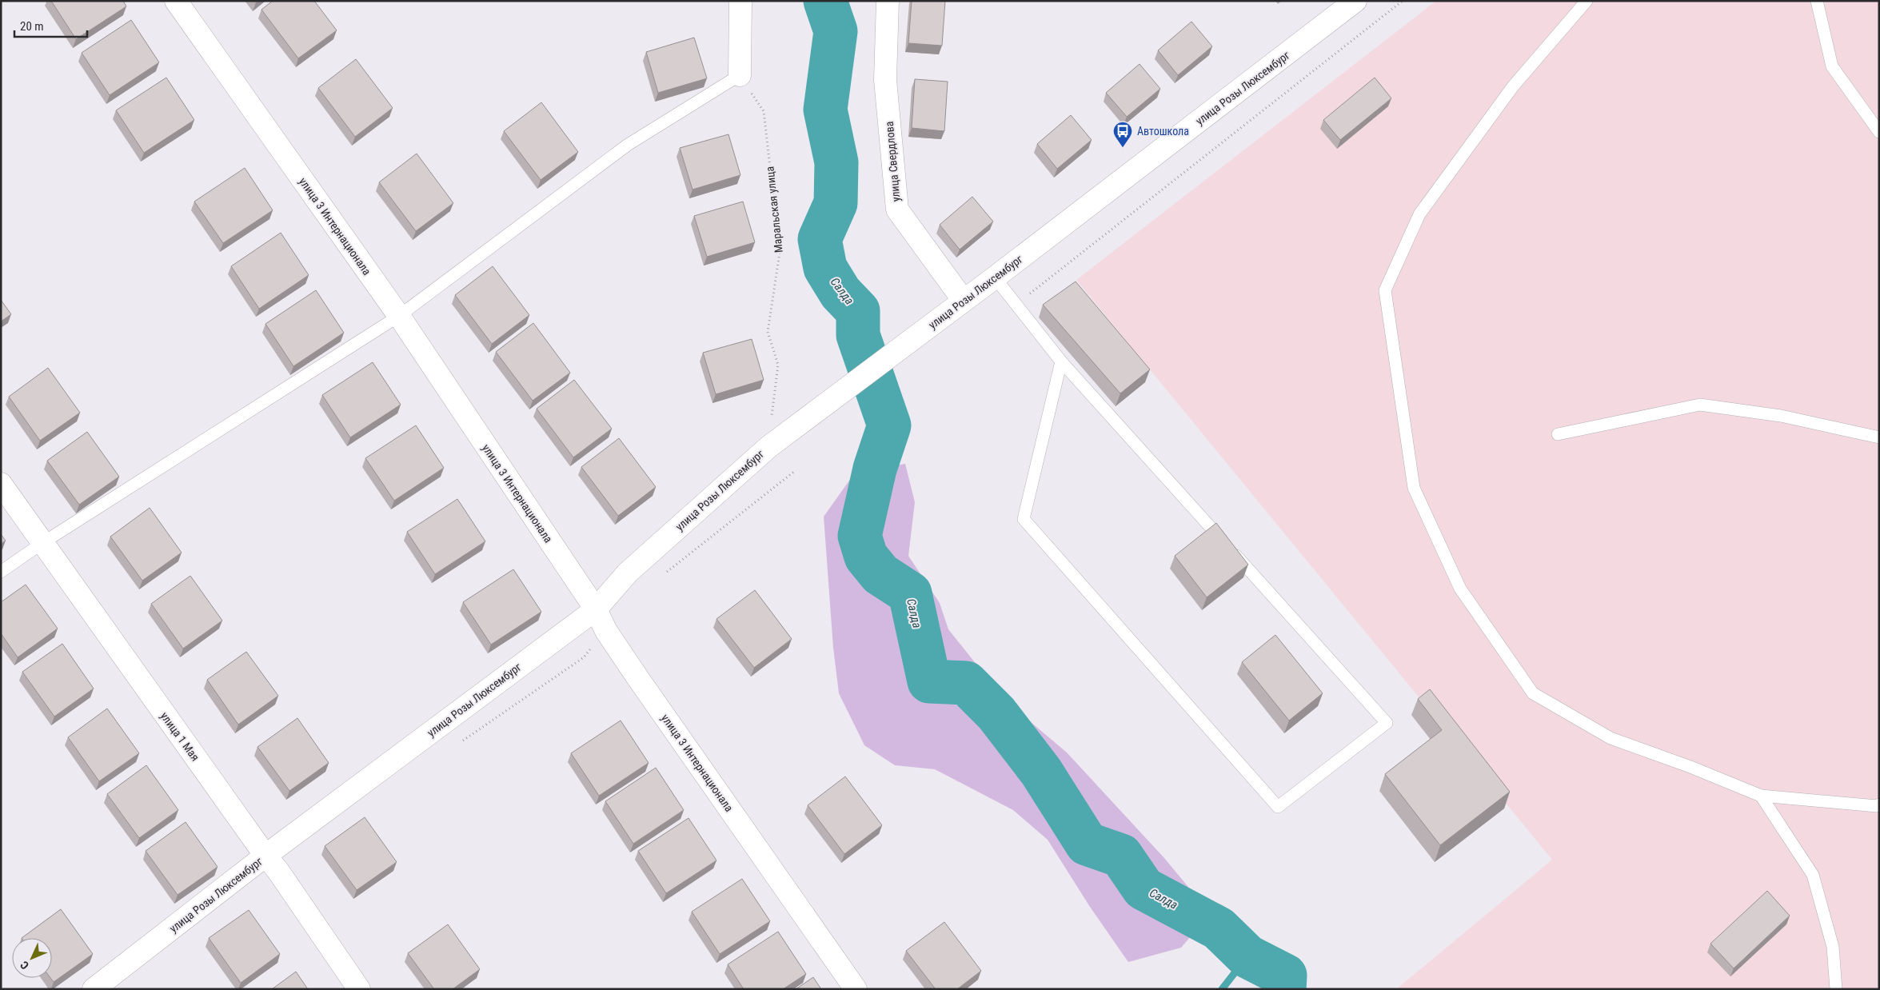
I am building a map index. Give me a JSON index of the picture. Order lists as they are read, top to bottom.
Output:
{
  "streets": {
    "street": [
      "улица Розы Люксембург",
      "улица Свердлова",
      "улица 3 Интернационала",
      "улица 1 Мая"
    ],
    "path": ["Маральская улица"]
  },
  "crossings": [
    ["улица Розы Люксембург", "улица Свердлова"],
    ["улица Розы Люксембург", "Маральская улица"],
    ["улица Розы Люксембург", "улица 3 Интернационала"],
    ["улица Розы Люксембург", "улица 1 Мая"]
  ],
  "water": ["Салда"],
  "places": {
    "bus stop": ["Автошкола"]
  },
  "scale_bar": "20 m",
  "north": "bottom left"
}
